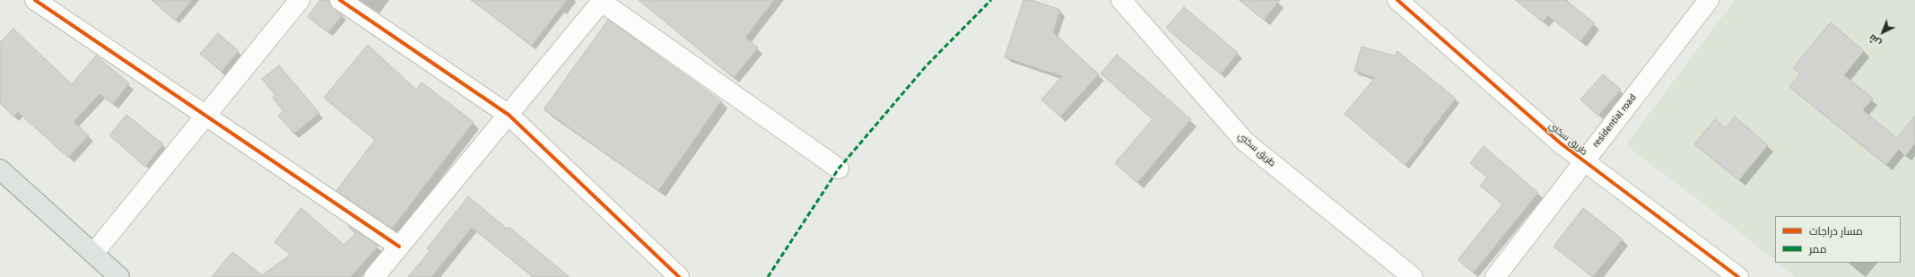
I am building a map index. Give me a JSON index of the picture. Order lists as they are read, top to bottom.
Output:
{
  "streets": {
    "street": ["residential road", "طريق سكني"]
  },
  "crossings": [
    ["residential road", "طريق سكني"]
  ],
  "legend": ["مسار دراجات", "ممر"],
  "north": "bottom left"
}
